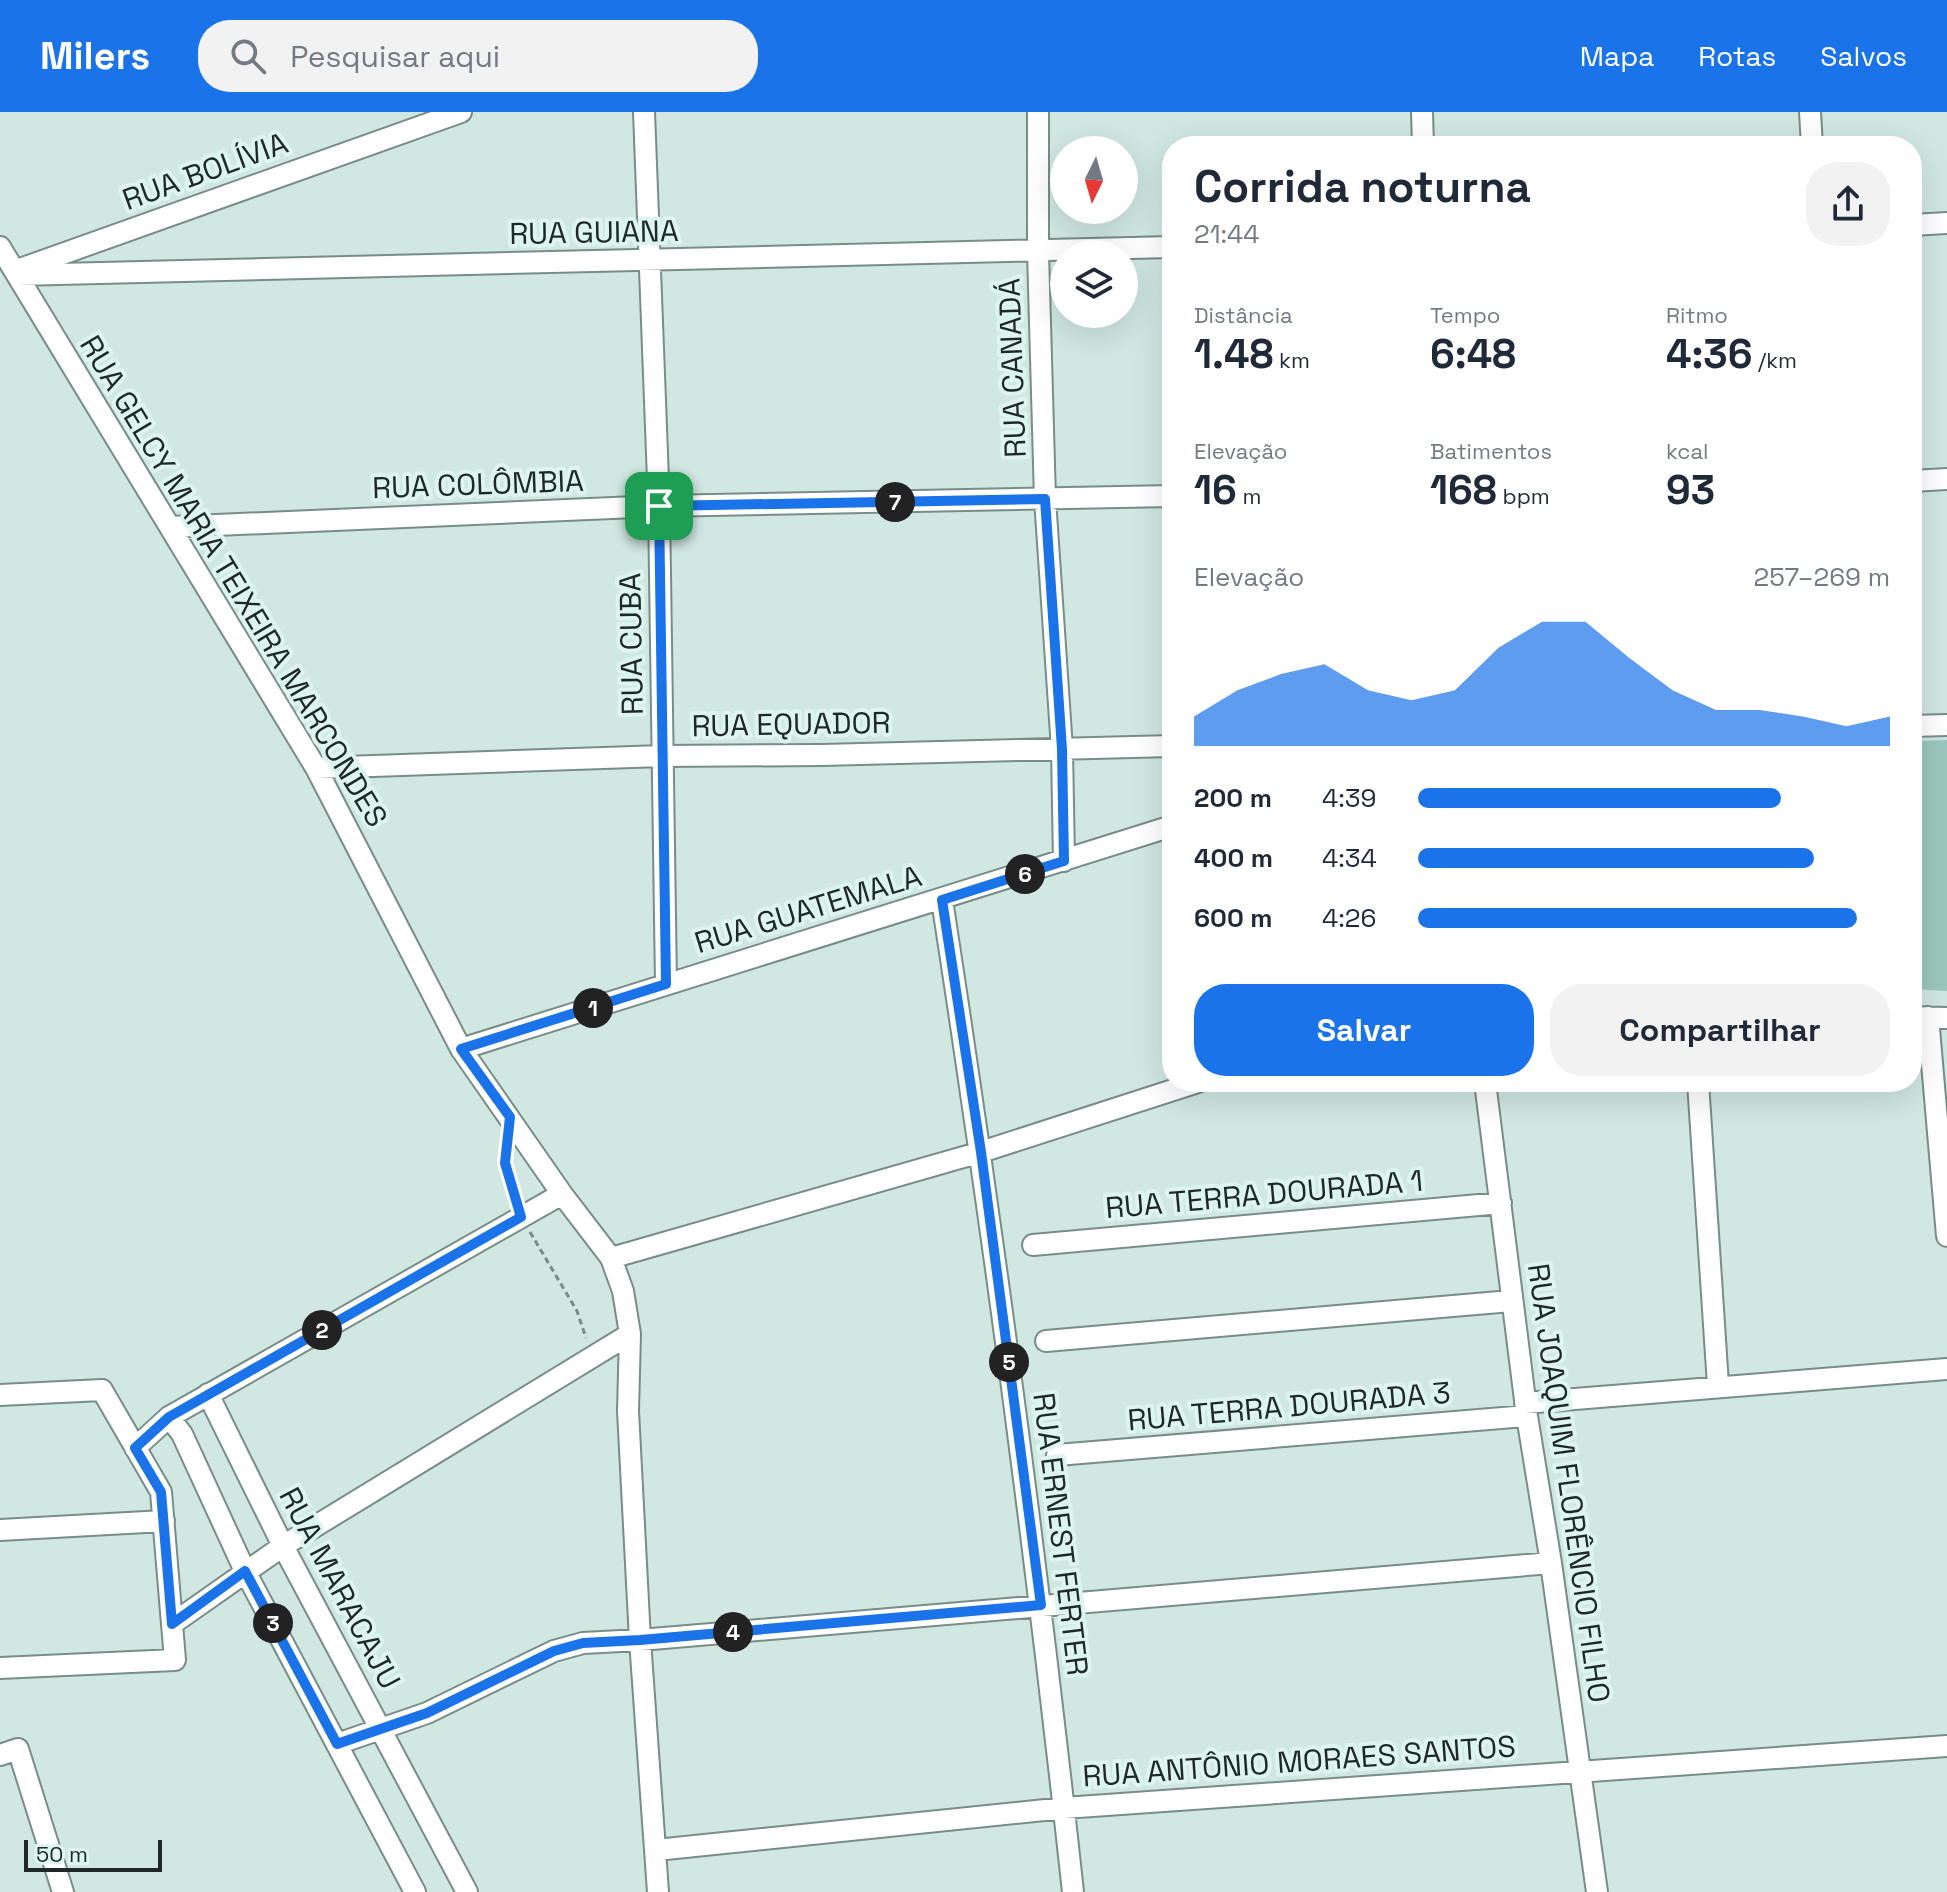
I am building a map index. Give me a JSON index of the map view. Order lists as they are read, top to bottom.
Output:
{
  "streets": {
    "street": [
      "RUA BOLÍVIA",
      "RUA GUIANA",
      "RUA CANADÁ",
      "RUA COLÔMBIA",
      "RUA GELCY MARIA TEIXEIRA MARCONDES",
      "RUA CUBA",
      "RUA EQUADOR",
      "RUA GUATEMALA",
      "RUA TERRA DOURADA 1",
      "RUA TERRA DOURADA 3",
      "RUA JOAQUIM FLORÊNCIO FILHO",
      "RUA ERNEST FERTER",
      "RUA MARACAJU",
      "RUA ANTÔNIO MORAES SANTOS"
    ]
  },
  "crossings": [
    ["RUA BOLÍVIA", "RUA GUIANA"],
    ["RUA BOLÍVIA", "RUA GELCY MARIA TEIXEIRA MARCONDES"],
    ["RUA GUIANA", "RUA CANADÁ"],
    ["RUA GUIANA", "RUA GELCY MARIA TEIXEIRA MARCONDES"],
    ["RUA GUIANA", "RUA CUBA"],
    ["RUA CANADÁ", "RUA COLÔMBIA"],
    ["RUA CANADÁ", "RUA EQUADOR"],
    ["RUA CANADÁ", "RUA GUATEMALA"],
    ["RUA COLÔMBIA", "RUA GELCY MARIA TEIXEIRA MARCONDES"],
    ["RUA COLÔMBIA", "RUA CUBA"],
    ["RUA GELCY MARIA TEIXEIRA MARCONDES", "RUA EQUADOR"],
    ["RUA GELCY MARIA TEIXEIRA MARCONDES", "RUA GUATEMALA"],
    ["RUA GELCY MARIA TEIXEIRA MARCONDES", "RUA ANTÔNIO MORAES SANTOS"],
    ["RUA CUBA", "RUA EQUADOR"],
    ["RUA CUBA", "RUA GUATEMALA"],
    ["RUA GUATEMALA", "RUA ERNEST FERTER"],
    ["RUA TERRA DOURADA 1", "RUA JOAQUIM FLORÊNCIO FILHO"],
    ["RUA TERRA DOURADA 3", "RUA JOAQUIM FLORÊNCIO FILHO"],
    ["RUA JOAQUIM FLORÊNCIO FILHO", "RUA ANTÔNIO MORAES SANTOS"],
    ["RUA ERNEST FERTER", "RUA ANTÔNIO MORAES SANTOS"]
  ],
  "scale_bar": "50 m",
  "north": "bottom",
  "page": {
    "header": "Milers",
    "search": "Pesquisar aqui",
    "nav": ["Mapa", "Rotas", "Salvos"],
    "heading": ["Corrida noturna", "21:44"],
    "stats": [
      ["Distância", "1.48 km"],
      ["Tempo", "6:48"],
      ["Ritmo", "4:36 /km"],
      ["Elevação", "16 m"],
      ["Batimentos", "168 bpm"],
      ["kcal", "93"]
    ],
    "pins": [
      "7",
      "6",
      "1",
      "2",
      "5",
      "3",
      "4"
    ],
    "chart": ["Elevação", "257–269 m"],
    "list": [
      {
        "name": "200 m",
        "note": "4:39"
      },
      {
        "name": "400 m",
        "note": "4:34"
      },
      {
        "name": "600 m",
        "note": "4:26"
      }
    ],
    "buttons": ["Salvar", "Compartilhar"],
    "scale": "50 m"
  }
}
